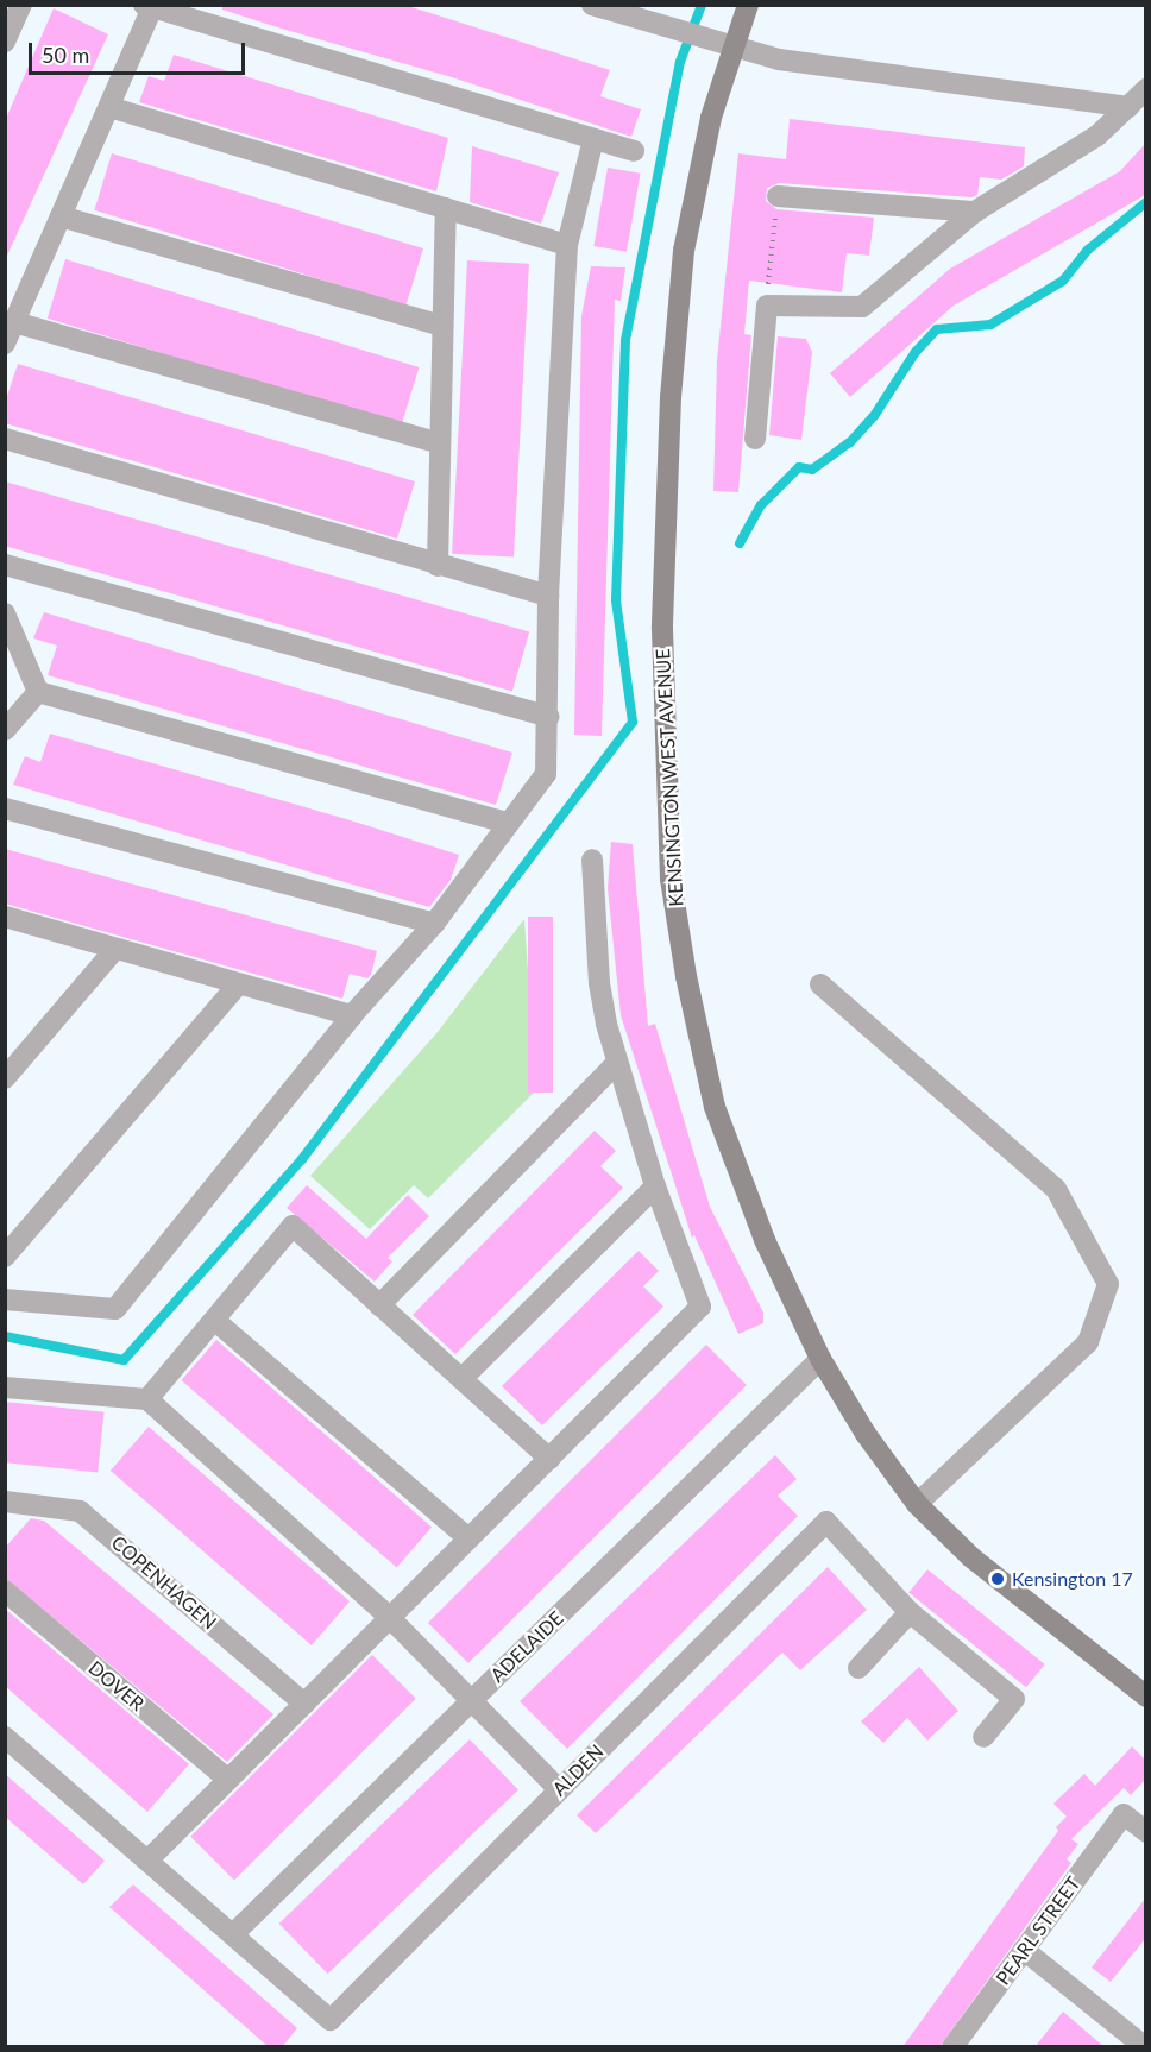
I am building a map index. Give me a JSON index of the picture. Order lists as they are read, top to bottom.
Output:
{
  "streets": {
    "street": [
      "KENSINGTON WEST AVENUE",
      "COPENHAGEN",
      "ADELAIDE",
      "DOVER",
      "ALDEN",
      "PEARL STREET"
    ]
  },
  "crossings": [
    ["KENSINGTON WEST AVENUE", "ADELAIDE"],
    ["ADELAIDE", "ALDEN"]
  ],
  "places": ["Kensington 17"],
  "scale_bar": "50 m"
}
